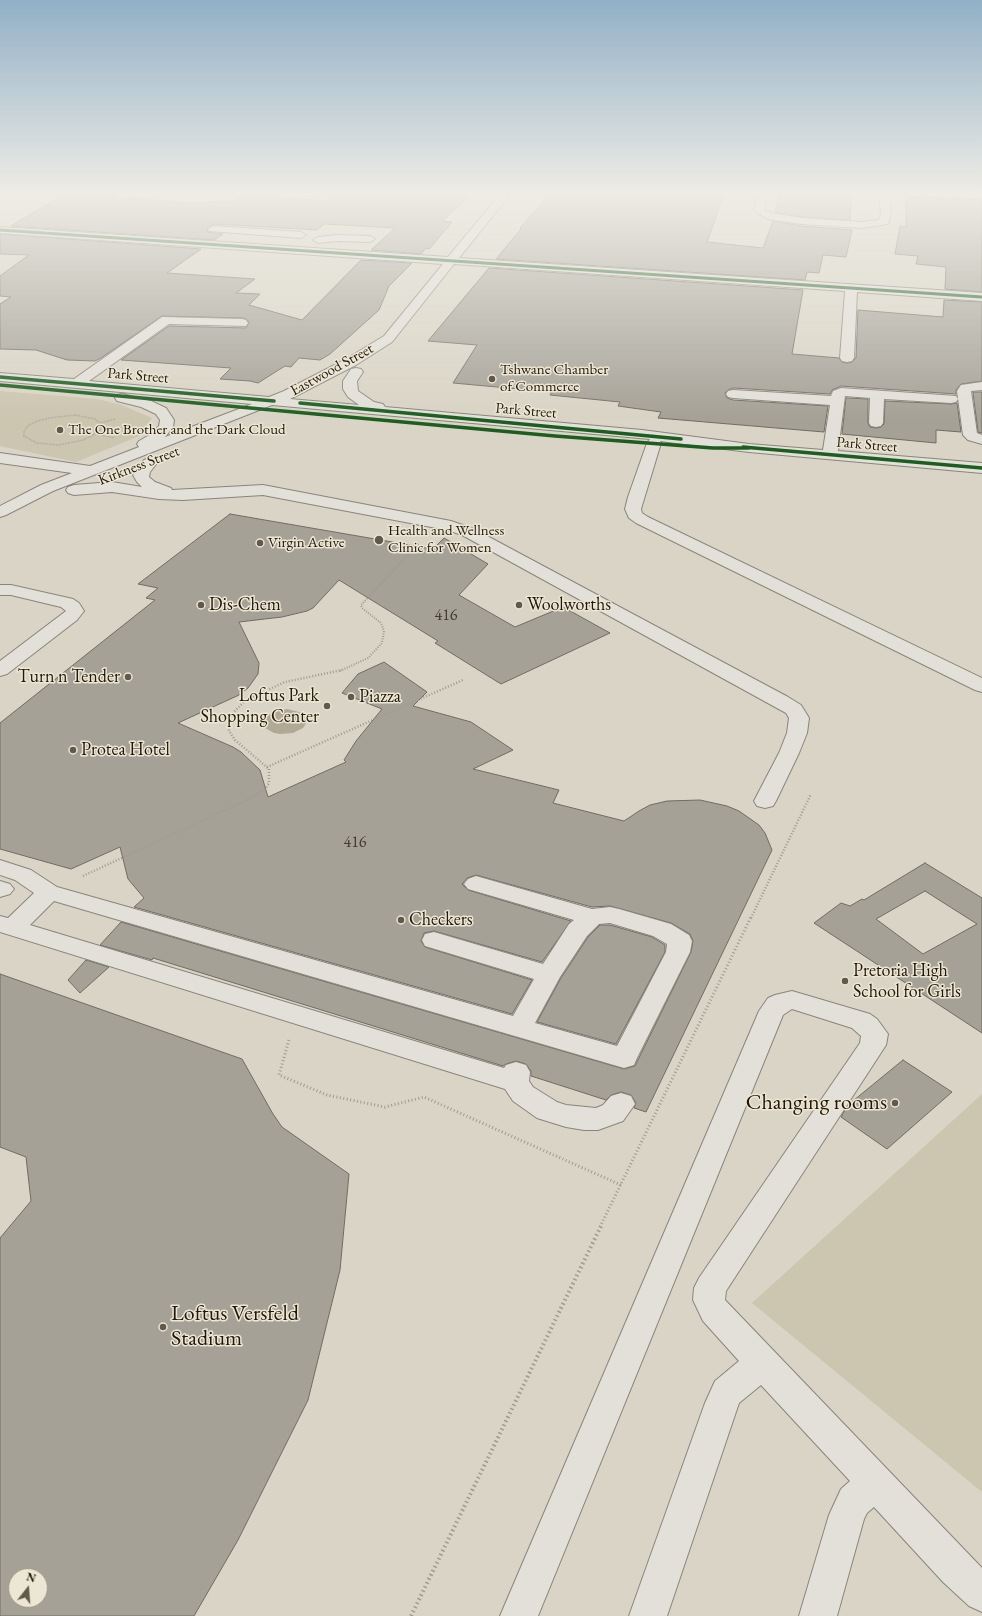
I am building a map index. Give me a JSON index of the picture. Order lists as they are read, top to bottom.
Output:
{
  "streets": {
    "street": ["Eastwood Street", "Park Street", "Kirkness Street"]
  },
  "crossings": [
    ["Eastwood Street", "Park Street"],
    ["Eastwood Street", "Kirkness Street"],
    ["Park Street", "Kirkness Street"]
  ],
  "places": [
    "Tshwane Chamber of Commerce",
    "The One Brother and the Dark Cloud",
    "Health and Wellness Clinic for Women",
    "Virgin Active",
    "Dis-Chem",
    "Woolworths",
    "Turn n Tender",
    "Piazza",
    "Loftus Park Shopping Center",
    "Protea Hotel",
    "Checkers",
    "Pretoria High School for Girls",
    "Changing rooms",
    "Loftus Versfeld Stadium"
  ],
  "house_numbers": ["416", "416"],
  "north": "top"
}
